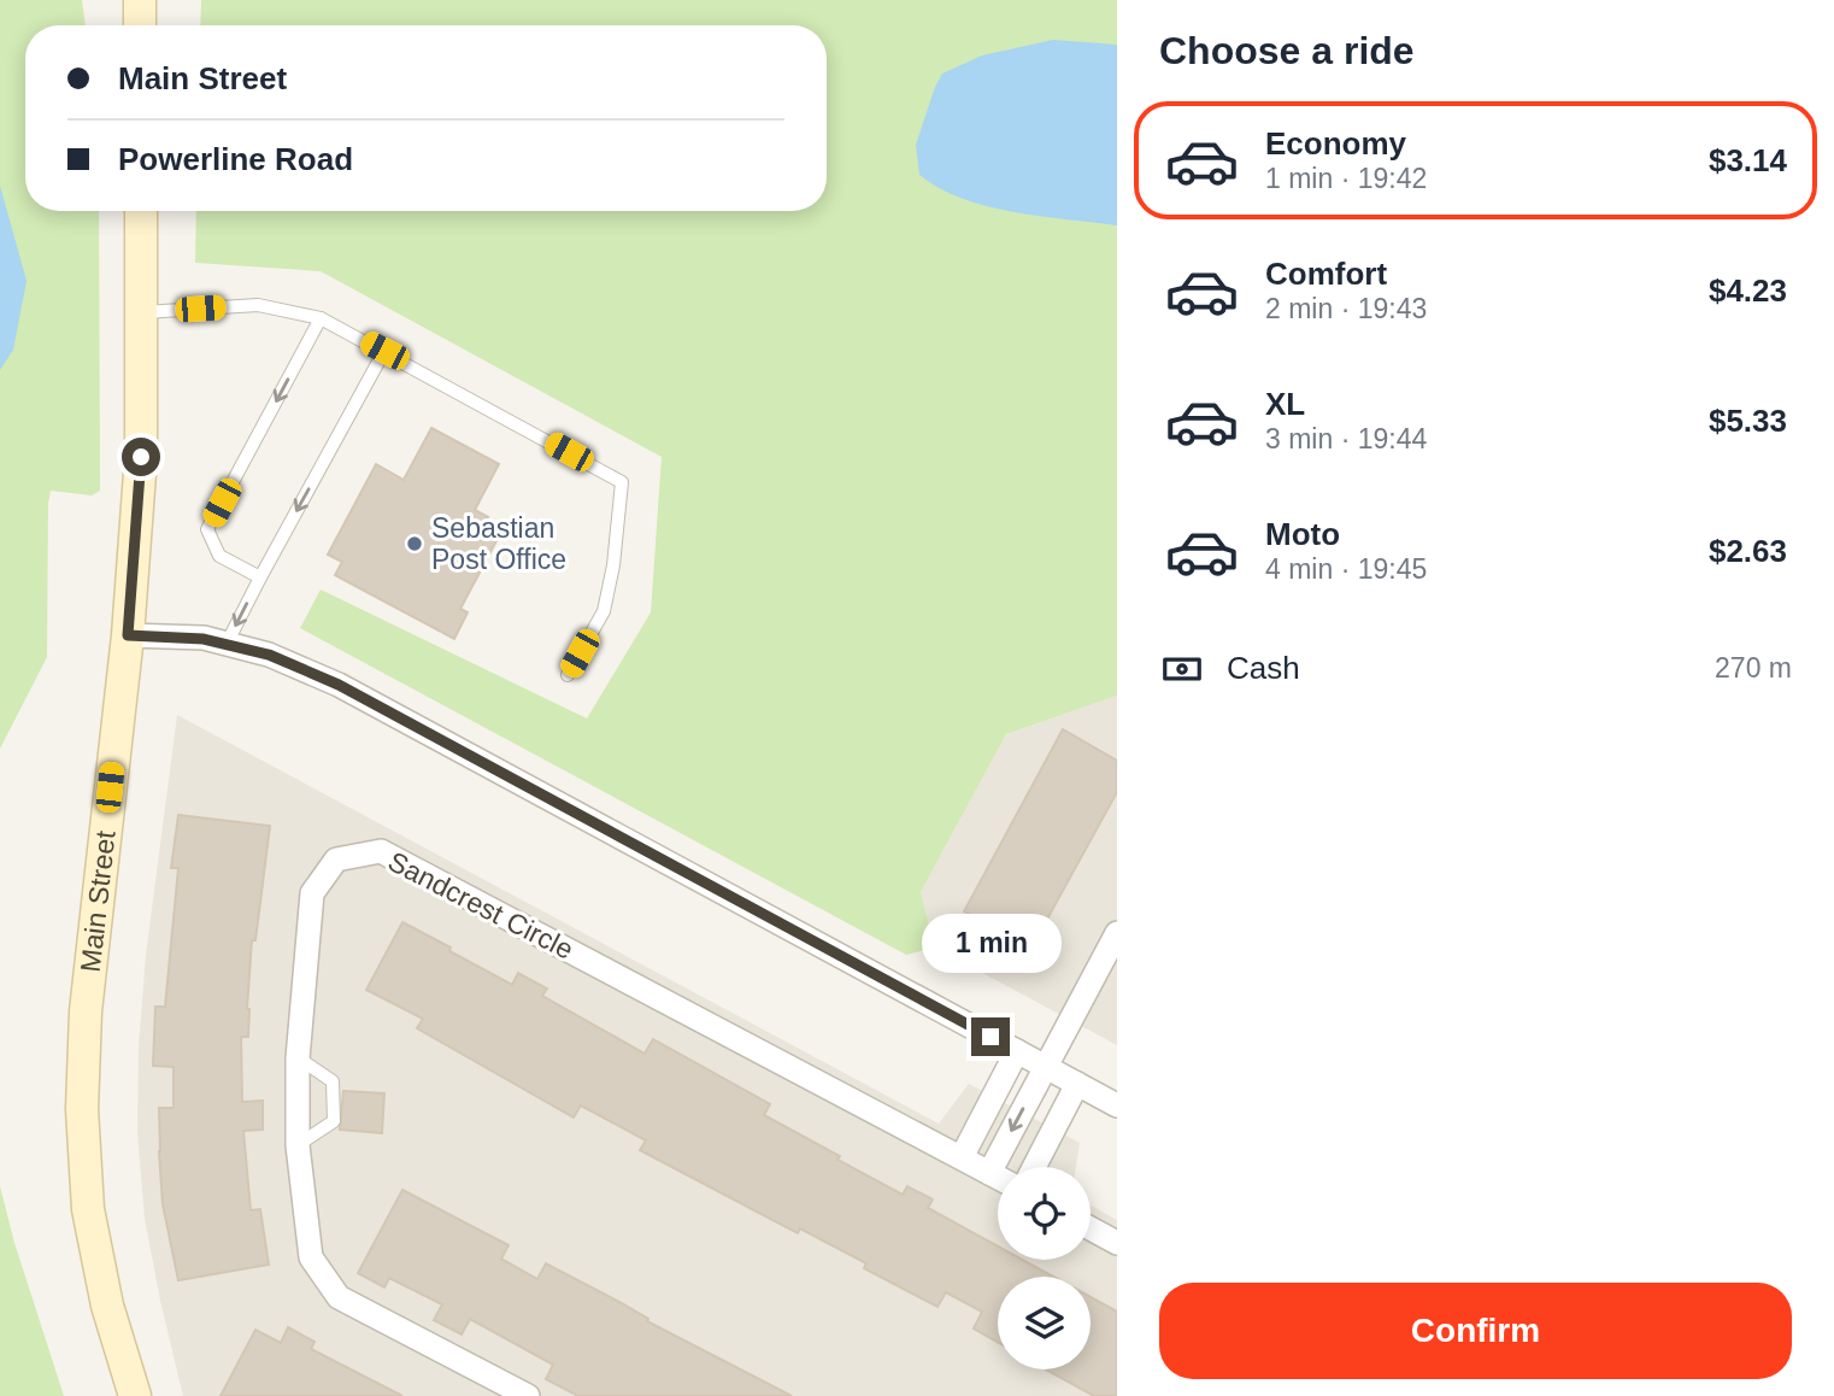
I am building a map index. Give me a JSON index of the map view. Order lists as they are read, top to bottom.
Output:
{
  "streets": {
    "street": ["Main Street", "Sandcrest Circle"]
  },
  "places": ["Sebastian Post Office"],
  "page": {
    "heading": "Choose a ride",
    "banner": ["Main Street", "Powerline Road"],
    "list": [
      {
        "name": "Economy",
        "note": "1 min · 19:42",
        "value": "$3.14"
      },
      {
        "name": "Comfort",
        "note": "2 min · 19:43",
        "value": "$4.23"
      },
      {
        "name": "XL",
        "note": "3 min · 19:44",
        "value": "$5.33"
      },
      {
        "name": "Moto",
        "note": "4 min · 19:45",
        "value": "$2.63"
      }
    ],
    "pay": ["Cash", "270 m"],
    "bubble": "1 min",
    "buttons": "Confirm"
  }
}
